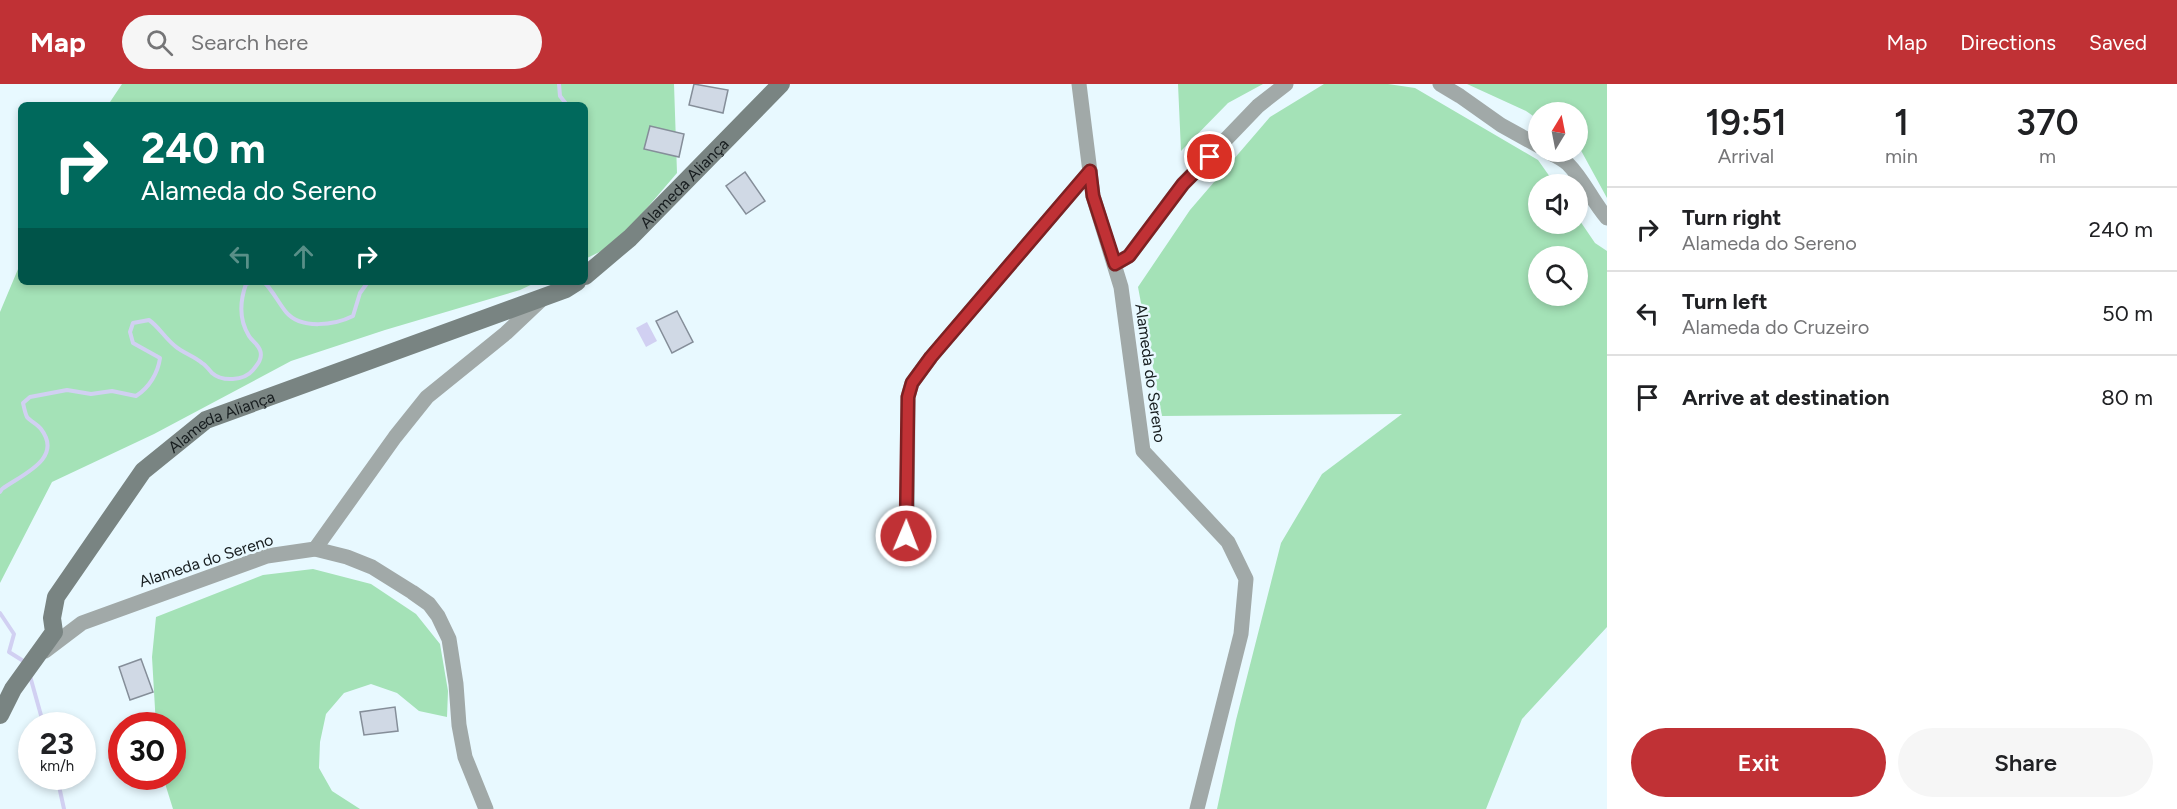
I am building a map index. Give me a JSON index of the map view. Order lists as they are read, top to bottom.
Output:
{
  "streets": {
    "street": ["Alameda Aliança", "Alameda do Sereno"]
  },
  "crossings": [
    ["Alameda Aliança", "Alameda do Sereno"]
  ],
  "north": "top",
  "page": {
    "header": "Map",
    "search": "Search here",
    "nav": ["Map", "Directions", "Saved"],
    "eta": [
      "19:51",
      "Arrival",
      "1",
      "min",
      "370",
      "m"
    ],
    "turn": ["240 m", "Alameda do Sereno"],
    "list": [
      {
        "name": "Turn right",
        "note": "Alameda do Sereno",
        "value": "240 m"
      },
      {
        "name": "Turn left",
        "note": "Alameda do Cruzeiro",
        "value": "50 m"
      },
      {
        "name": "Arrive at destination",
        "value": "80 m"
      }
    ],
    "speed": "23 km/h",
    "limit": "30",
    "buttons": ["Exit", "Share"]
  }
}
